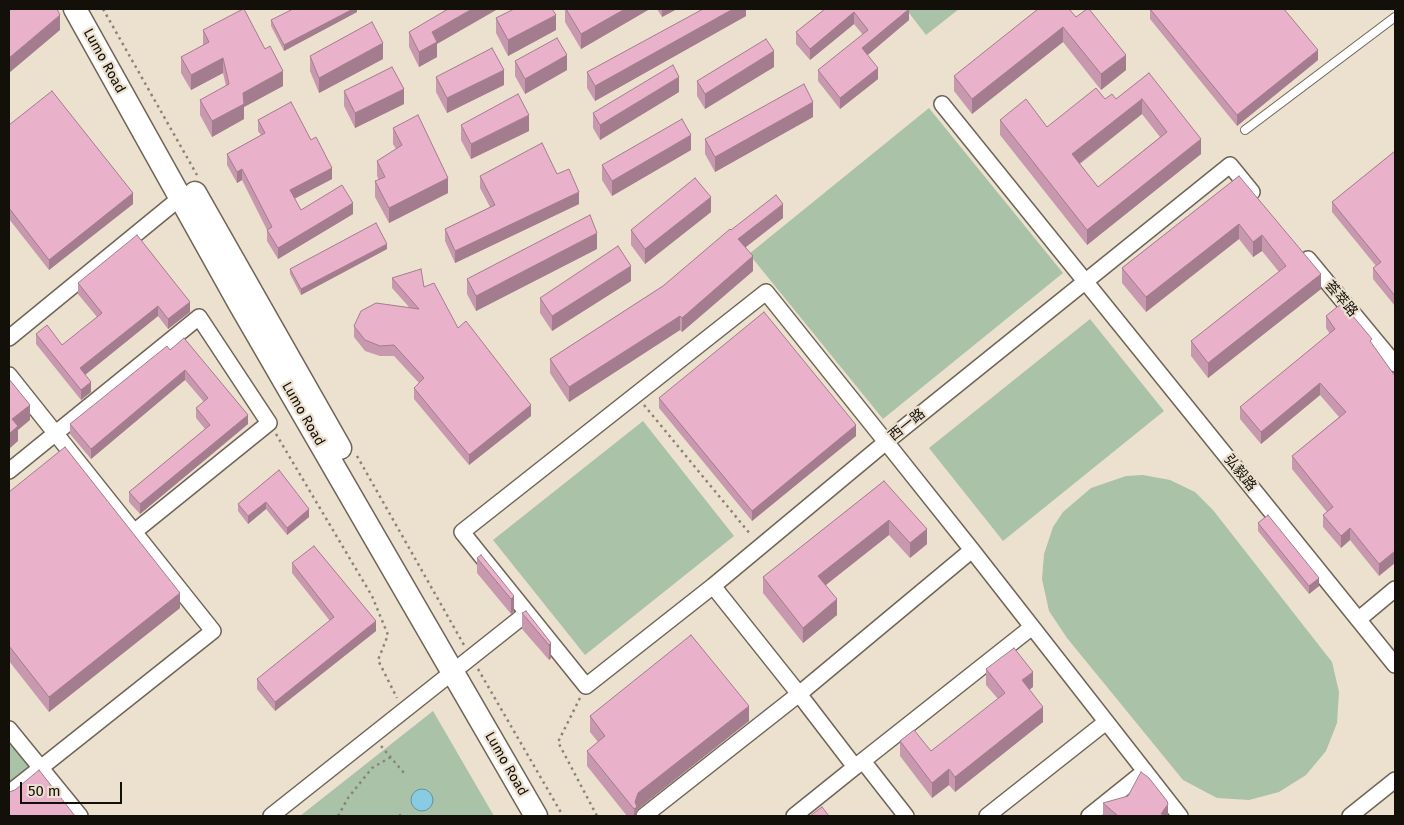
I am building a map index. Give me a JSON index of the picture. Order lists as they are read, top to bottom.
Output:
{
  "streets": {
    "main road": ["Lumo Road"],
    "street": ["荟萃路", "西一路", "弘毅路"]
  },
  "crossings": [
    ["西一路", "弘毅路"]
  ],
  "scale_bar": "50 m"
}
